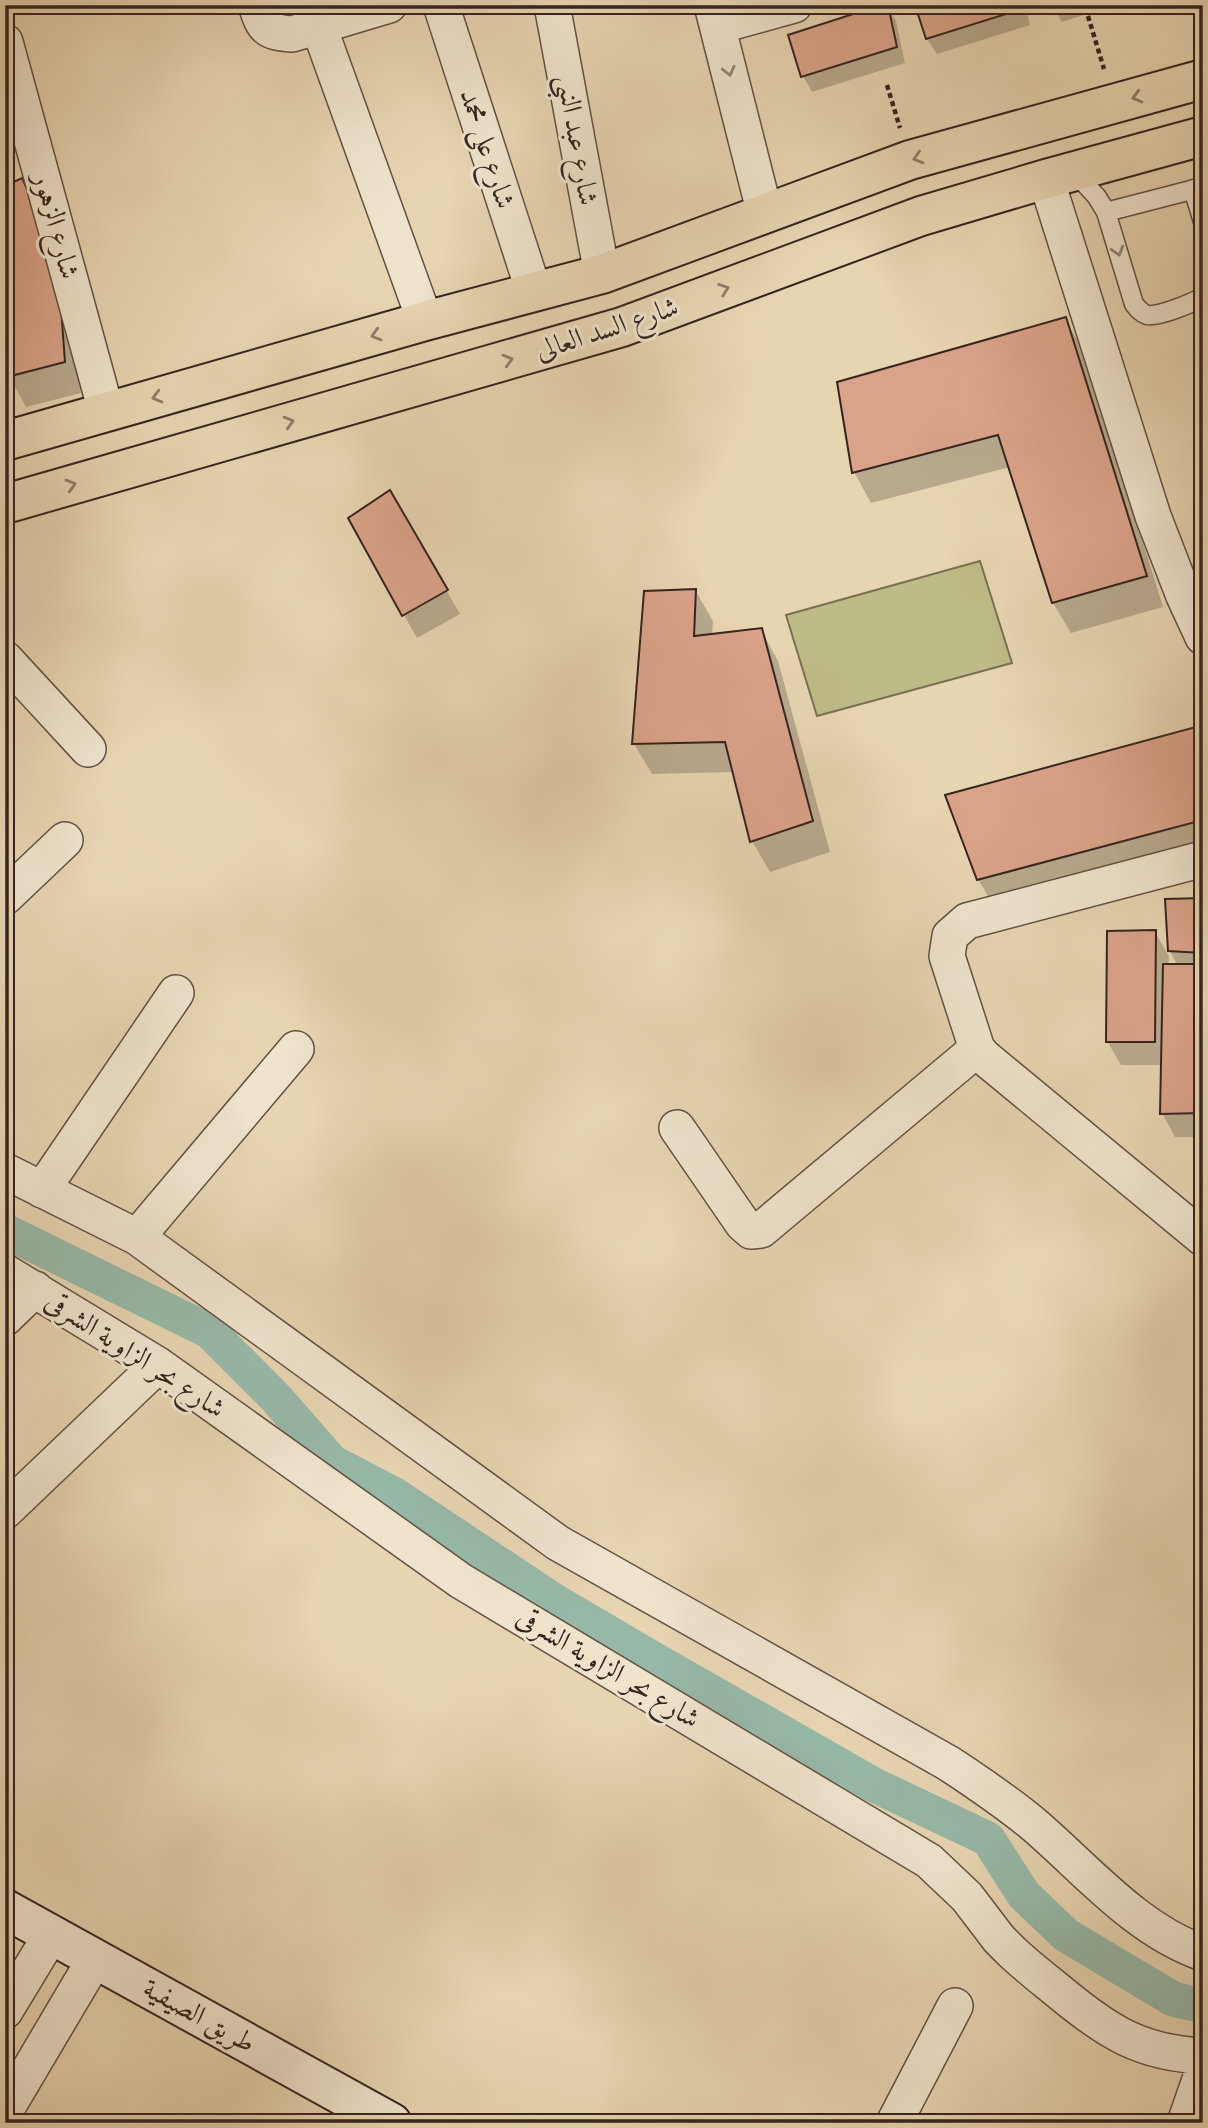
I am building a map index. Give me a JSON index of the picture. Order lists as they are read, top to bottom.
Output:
{
  "streets": {
    "main road": ["شارع السد العالى"],
    "street": [
      "شارع عبد النبى",
      "شارع على محمد",
      "شارع الزهور",
      "شارع بحر الزاوية الشرقى",
      "طريق الصيفية"
    ]
  },
  "crossings": [
    ["شارع عبد النبى", "شارع السد العالى"],
    ["شارع على محمد", "شارع السد العالى"],
    ["شارع الزهور", "شارع السد العالى"]
  ]
}
